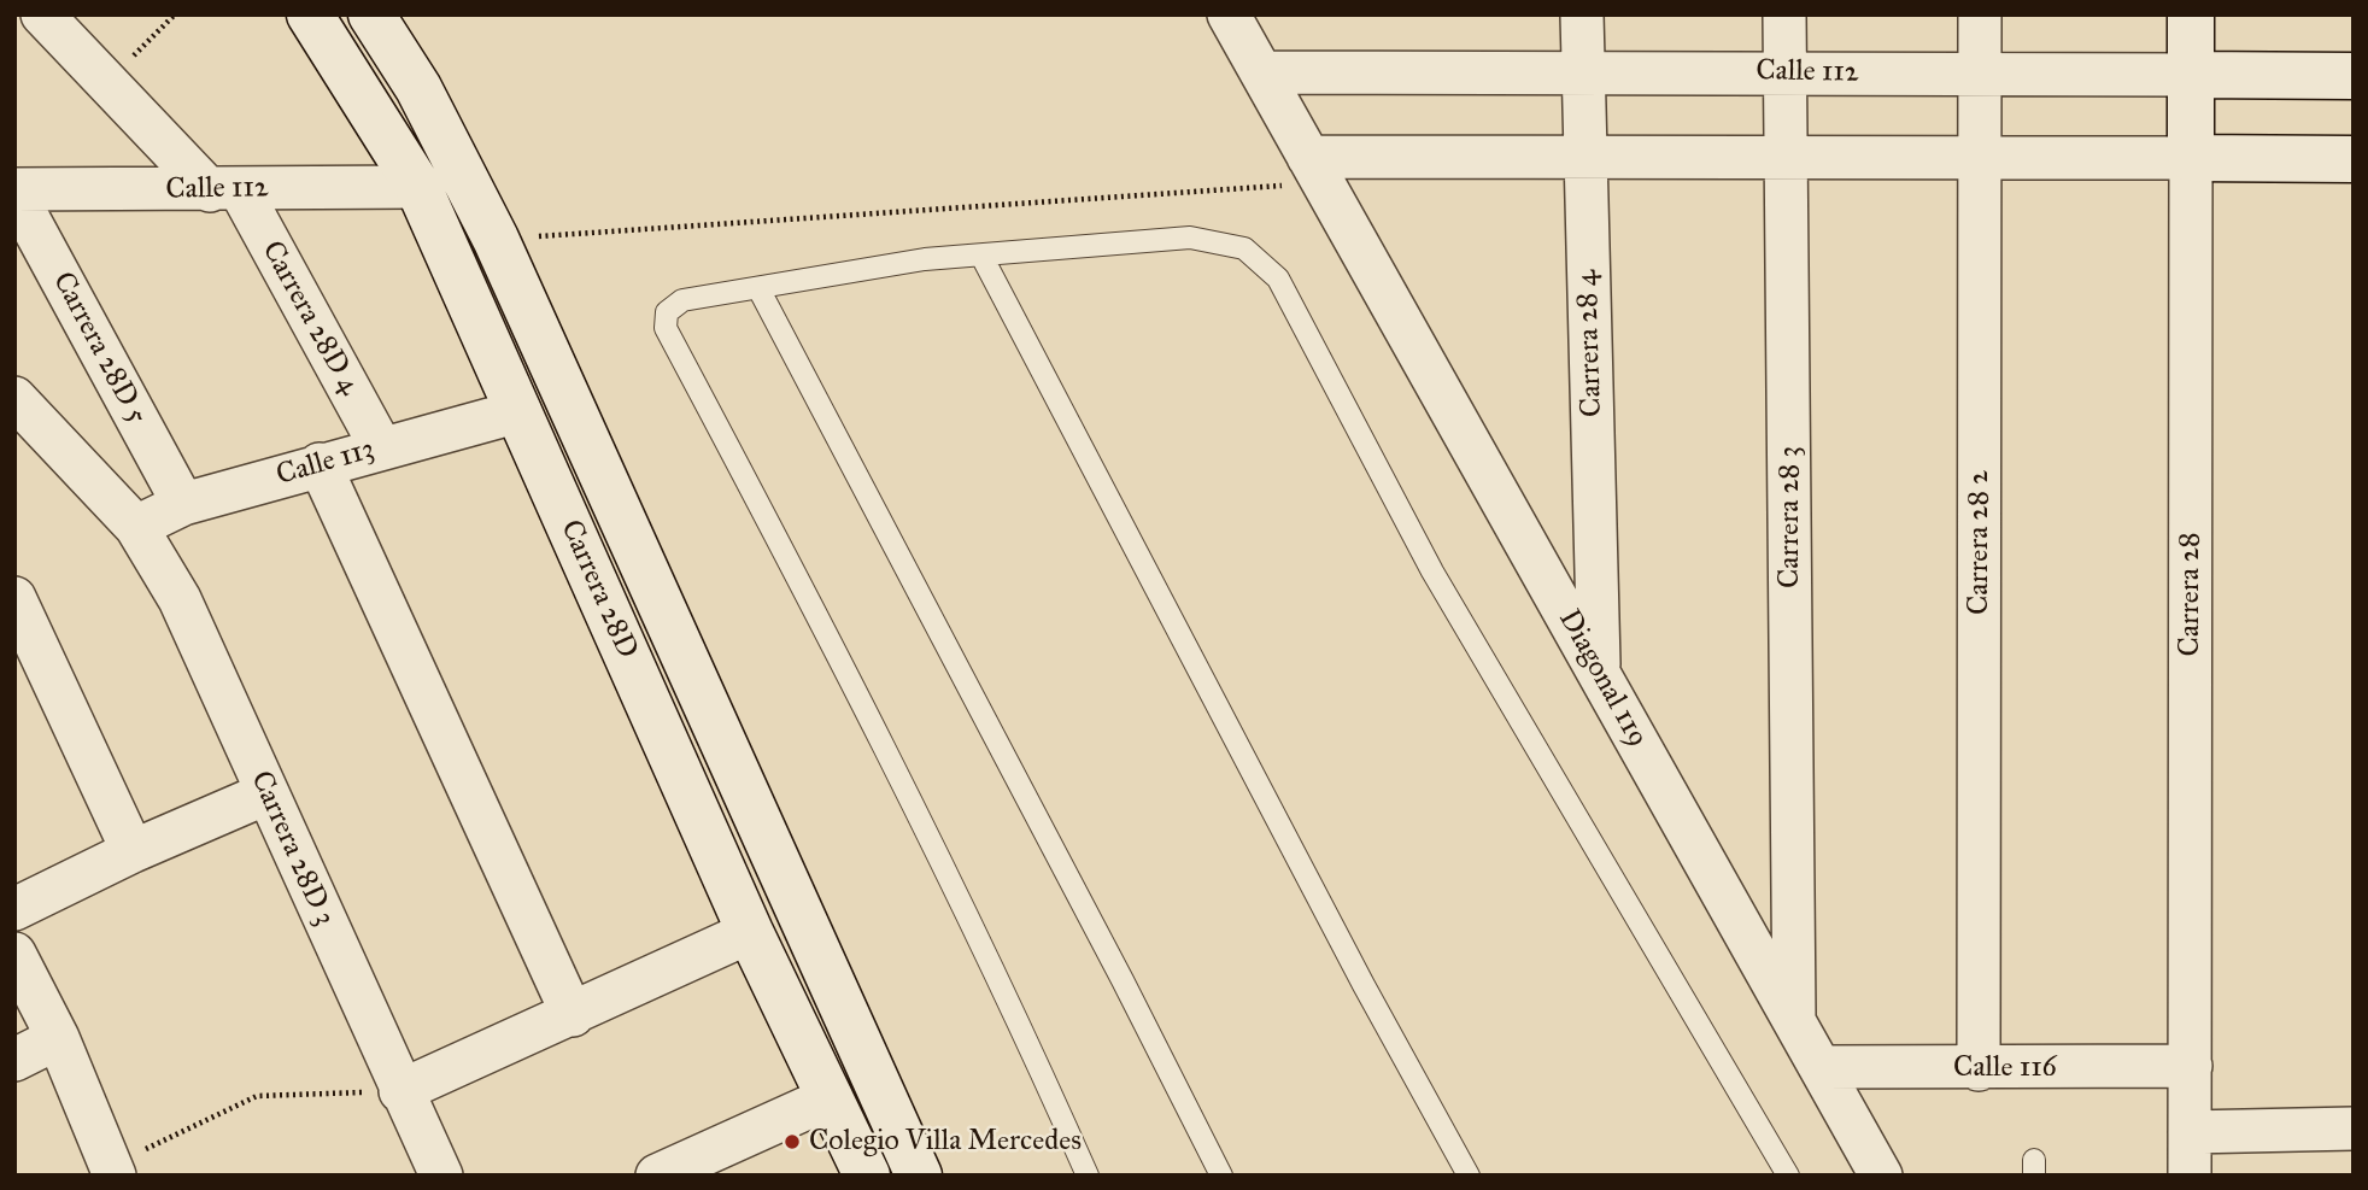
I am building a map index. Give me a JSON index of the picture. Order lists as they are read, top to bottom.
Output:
{
  "streets": {
    "street": [
      "Calle 112",
      "Carrera 28D 4",
      "Carrera 28 4",
      "Carrera 28D 5",
      "Calle 113",
      "Carrera 28 3",
      "Carrera 28 2",
      "Carrera 28D",
      "Carrera 28",
      "Diagonal 119",
      "Carrera 28D 3",
      "Calle 116"
    ]
  },
  "crossings": [
    ["Calle 112", "Carrera 28D 4"],
    ["Calle 112", "Carrera 28 4"],
    ["Calle 112", "Carrera 28D 5"],
    ["Calle 112", "Carrera 28 3"],
    ["Calle 112", "Carrera 28 2"],
    ["Calle 112", "Carrera 28D"],
    ["Calle 112", "Carrera 28"],
    ["Calle 112", "Diagonal 119"],
    ["Carrera 28D 4", "Calle 113"],
    ["Carrera 28 4", "Diagonal 119"],
    ["Carrera 28D 5", "Calle 113"],
    ["Calle 113", "Carrera 28D"],
    ["Calle 113", "Carrera 28D 3"],
    ["Carrera 28 3", "Diagonal 119"],
    ["Carrera 28 2", "Calle 116"],
    ["Carrera 28", "Calle 116"],
    ["Diagonal 119", "Calle 116"]
  ],
  "places": ["Colegio Villa Mercedes"]
}
